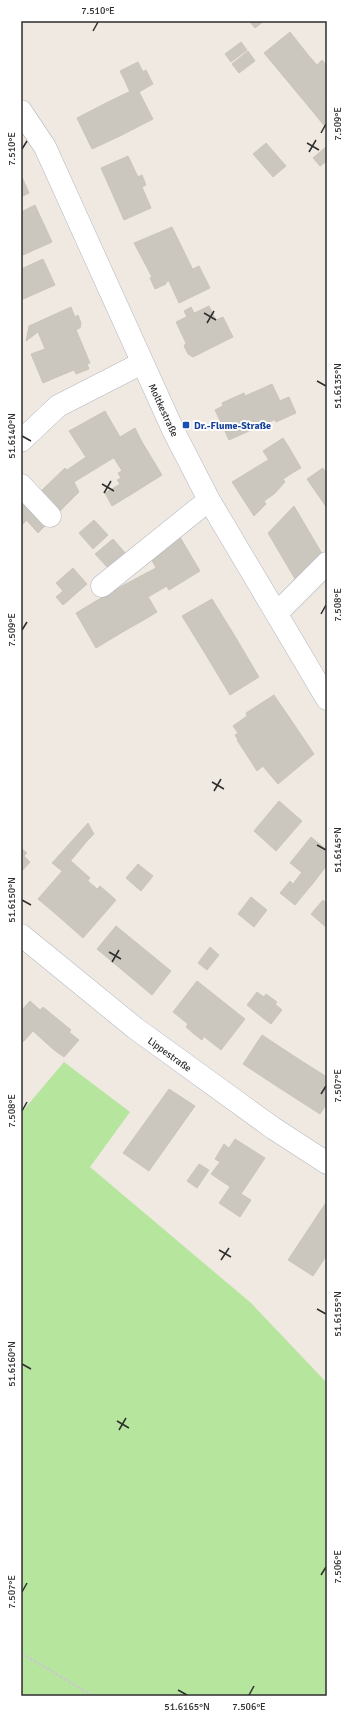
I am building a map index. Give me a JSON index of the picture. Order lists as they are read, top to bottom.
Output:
{
  "streets": {
    "street": ["Moltkestraße", "Lippestraße"]
  },
  "places": {
    "transit": ["Dr.-Flume-Straße"]
  },
  "coordinates": [
    "7.510°E",
    "7.509°E",
    "51.6135°N",
    "51.6140°N",
    "7.508°E",
    "51.6145°N",
    "51.6150°N",
    "7.507°E",
    "51.6155°N",
    "51.6160°N",
    "7.506°E",
    "51.6165°N"
  ]
}
